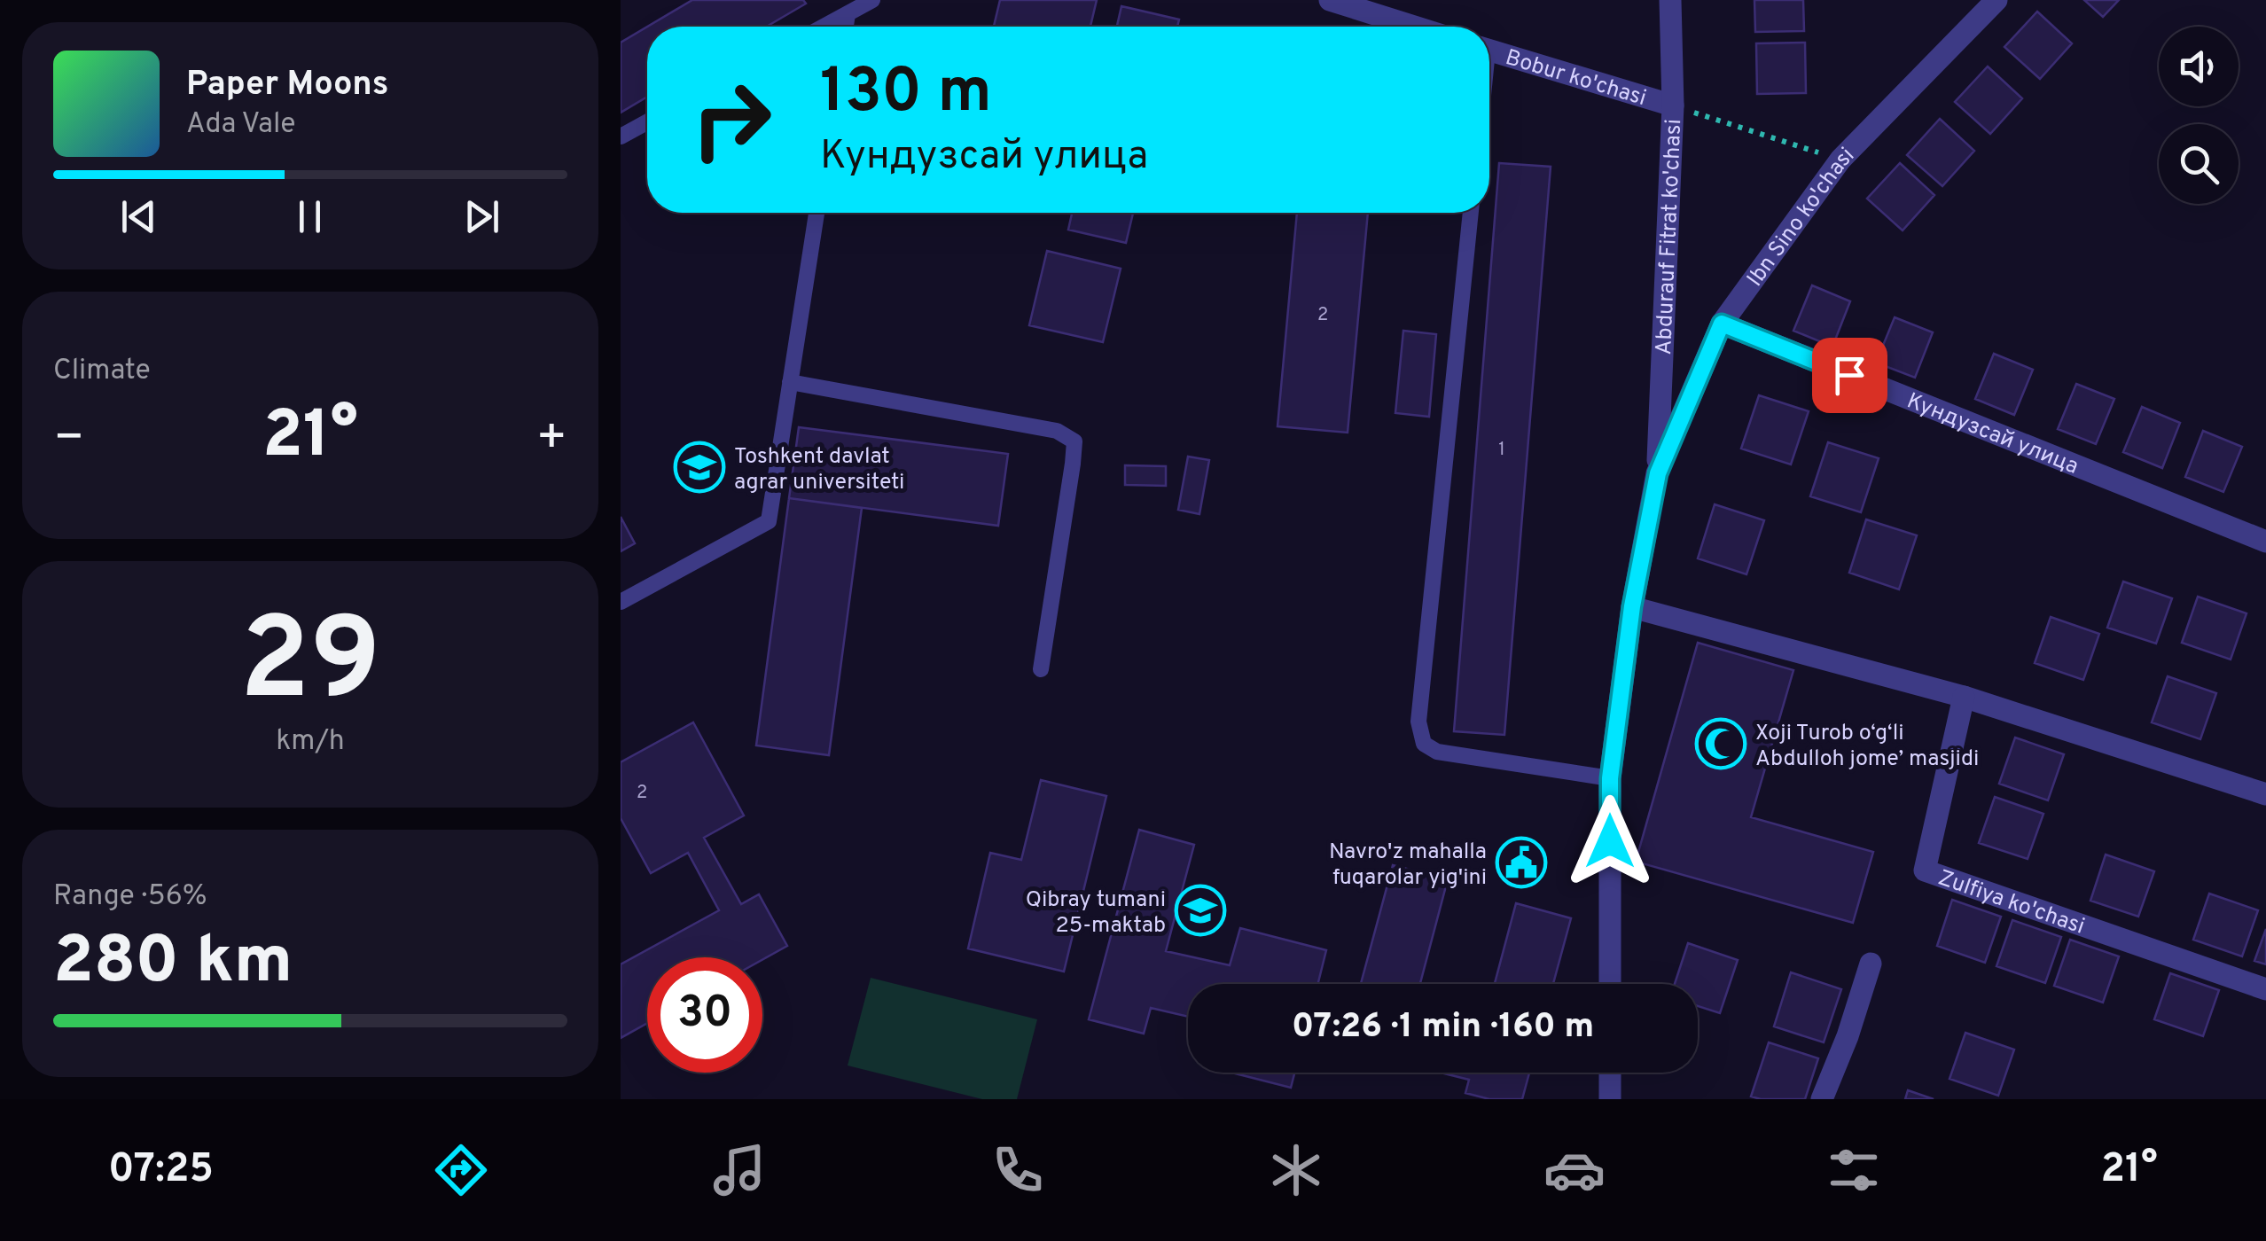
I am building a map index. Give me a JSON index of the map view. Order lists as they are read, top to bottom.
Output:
{
  "streets": {
    "street": [
      "Bobur ko'chasi",
      "Ibn Sino ko'chasi",
      "Abdurauf Fitrat ko'chasi",
      "Кундузсай улица",
      "Zulfiya ko'chasi"
    ]
  },
  "crossings": [
    ["Bobur ko'chasi", "Abdurauf Fitrat ko'chasi"],
    ["Ibn Sino ko'chasi", "Abdurauf Fitrat ko'chasi"],
    ["Ibn Sino ko'chasi", "Кундузсай улица"]
  ],
  "places": {
    "school or university": ["Toshkent davlat agrar universiteti", "Qibray tumani 25-maktab"],
    "mosque": ["Xoji Turob o‘g‘li Abdulloh jome’ masjidi"],
    "public building": ["Navro'z mahalla fuqarolar yig'ini"]
  },
  "house_numbers": ["2", "1", "2"],
  "page": {
    "turn": ["130 m", "Кундузсай улица"],
    "song": ["Paper Moons", "Ada Vale"],
    "tile": [
      "Climate",
      ["29", "km/h"],
      ["Range · 56%", "280 km"]
    ],
    "heat": ["−", "21°", "+"],
    "limit": "30",
    "trip": "07:26 · 1 min · 160 m",
    "tabs": ["07:25", "21°"]
  }
}
